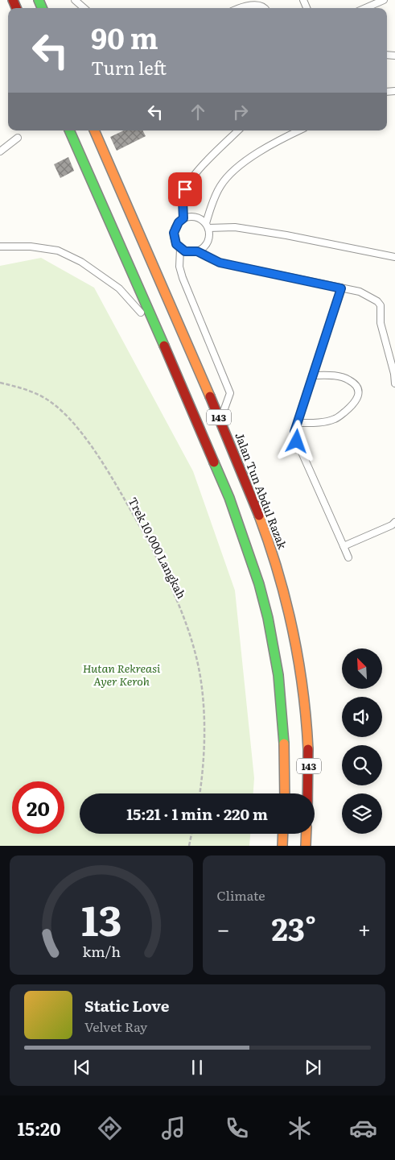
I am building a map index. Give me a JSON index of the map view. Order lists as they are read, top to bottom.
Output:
{
  "streets": {
    "highway": ["143", "Jalan Tun Abdul Razak"],
    "path": ["Trek 10,000 Langkah"]
  },
  "parks": ["Hutan Rekreasi Ayer Keroh"],
  "north": "top left",
  "page": {
    "turn": ["90 m", "Turn left"],
    "limit": "20",
    "trip": "15:21 · 1 min · 220 m",
    "tile": "Climate",
    "heat": ["−", "23°", "+"],
    "song": ["Static Love", "Velvet Ray"],
    "tabs": "15:20",
    "gauge": ["13", "km/h"]
  }
}
